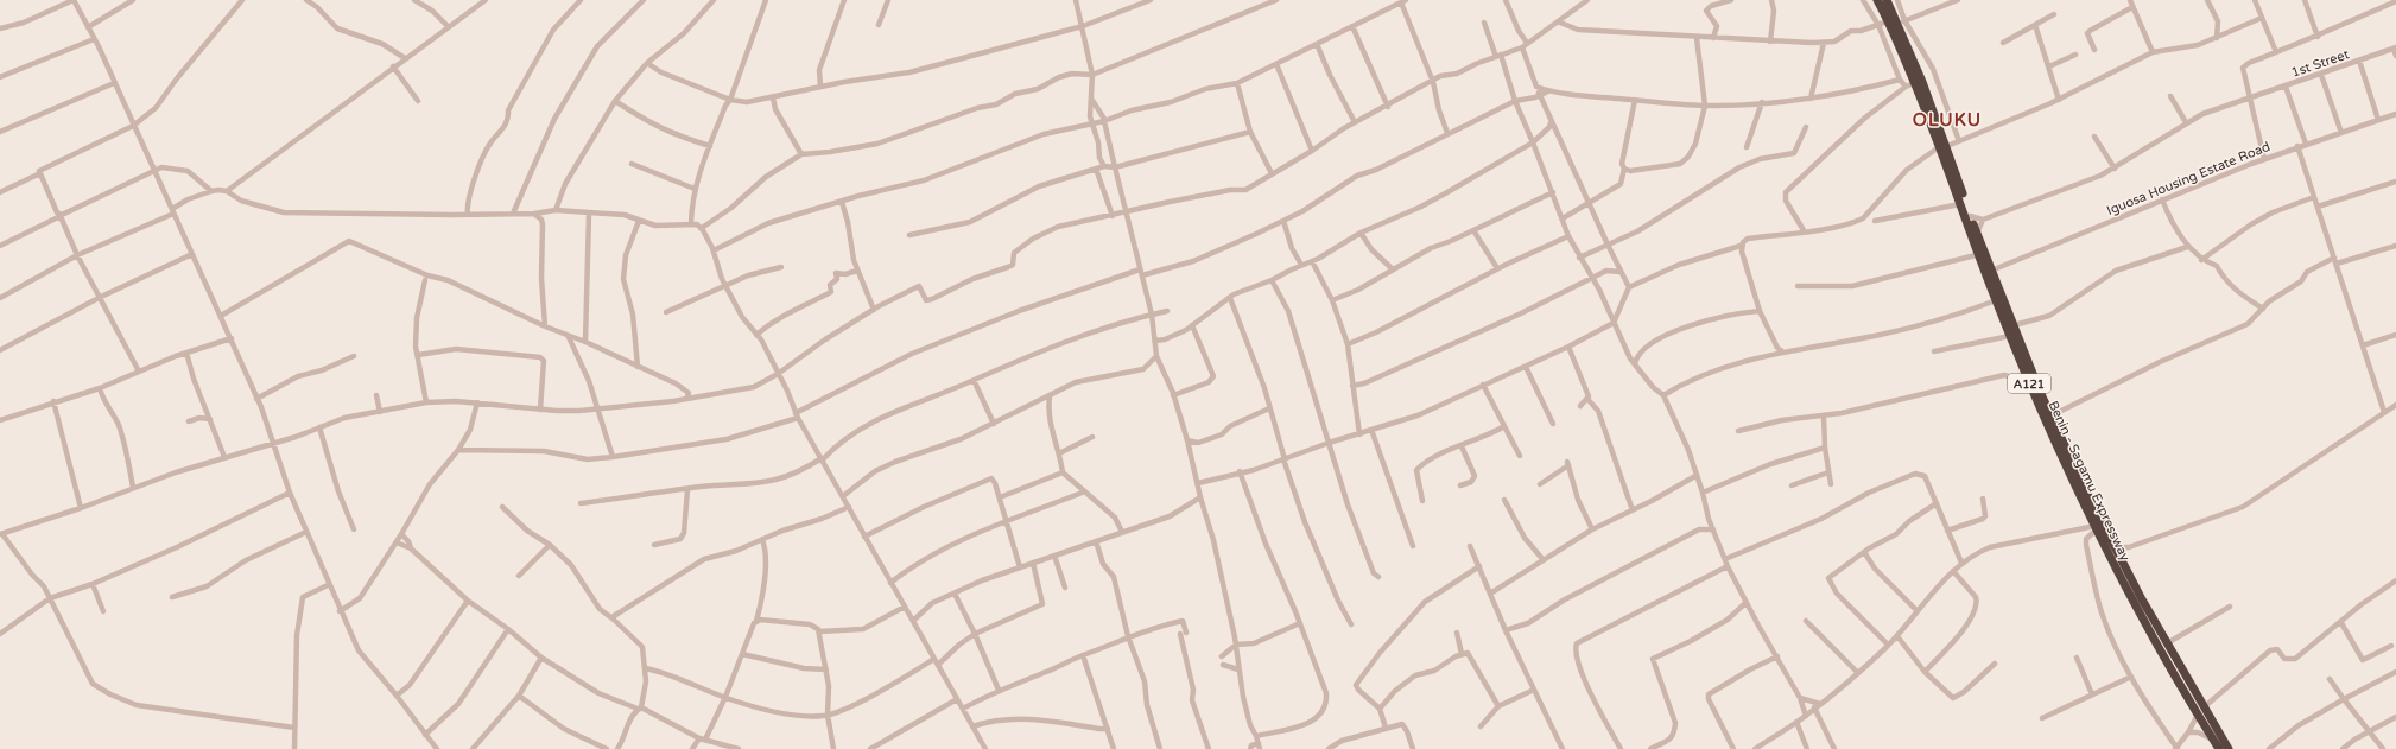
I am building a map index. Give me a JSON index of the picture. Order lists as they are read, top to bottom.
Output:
{
  "streets": {
    "highway": ["A121", "Benin - Sagamu Expressway"],
    "street": ["1st Street", "Iguosa Housing Estate Road"]
  },
  "crossings": [
    ["Iguosa Housing Estate Road", "A121"],
    ["A121", "Benin - Sagamu Expressway"]
  ],
  "districts": ["OLUKU"]
}
